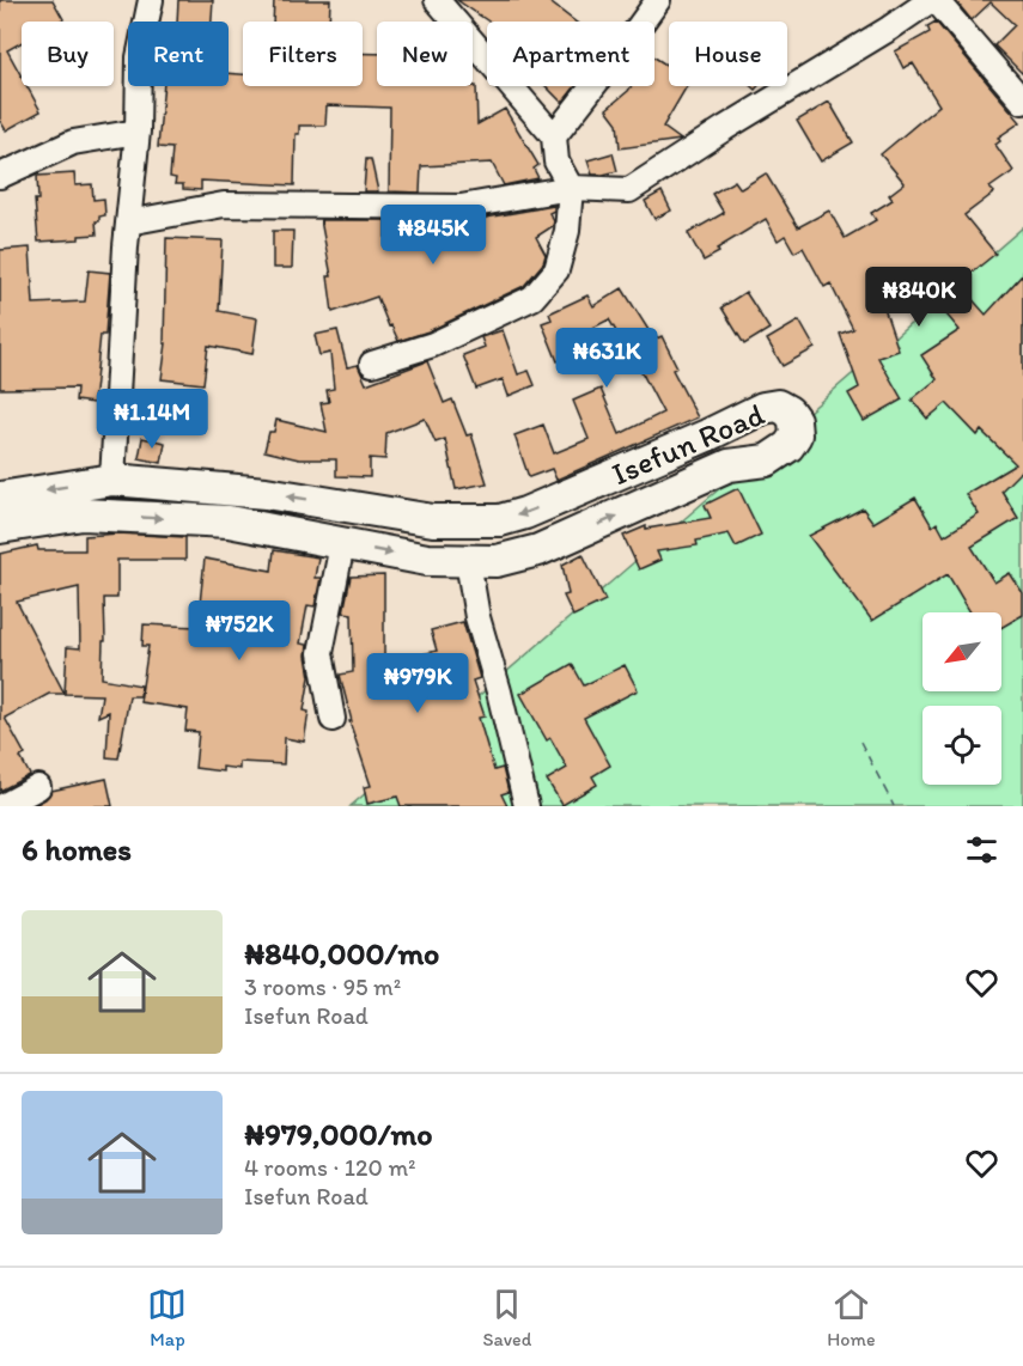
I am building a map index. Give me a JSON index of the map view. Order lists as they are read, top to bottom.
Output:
{
  "streets": {
    "street": ["Isefun Road"]
  },
  "north": "bottom left",
  "page": {
    "chip": [
      "Buy",
      "Rent",
      "Filters",
      "New",
      "Apartment",
      "House"
    ],
    "price": [
      "₦845K",
      "₦840K",
      "₦631K",
      "₦1.14M",
      "₦752K",
      "₦979K"
    ],
    "heading": "6 homes",
    "list": [
      {
        "name": "₦840,000/mo",
        "note": "3 rooms · 95 m² · Isefun Road"
      },
      {
        "name": "₦979,000/mo",
        "note": "4 rooms · 120 m² · Isefun Road"
      }
    ],
    "tabs": ["Map", "Saved", "Home"]
  }
}
